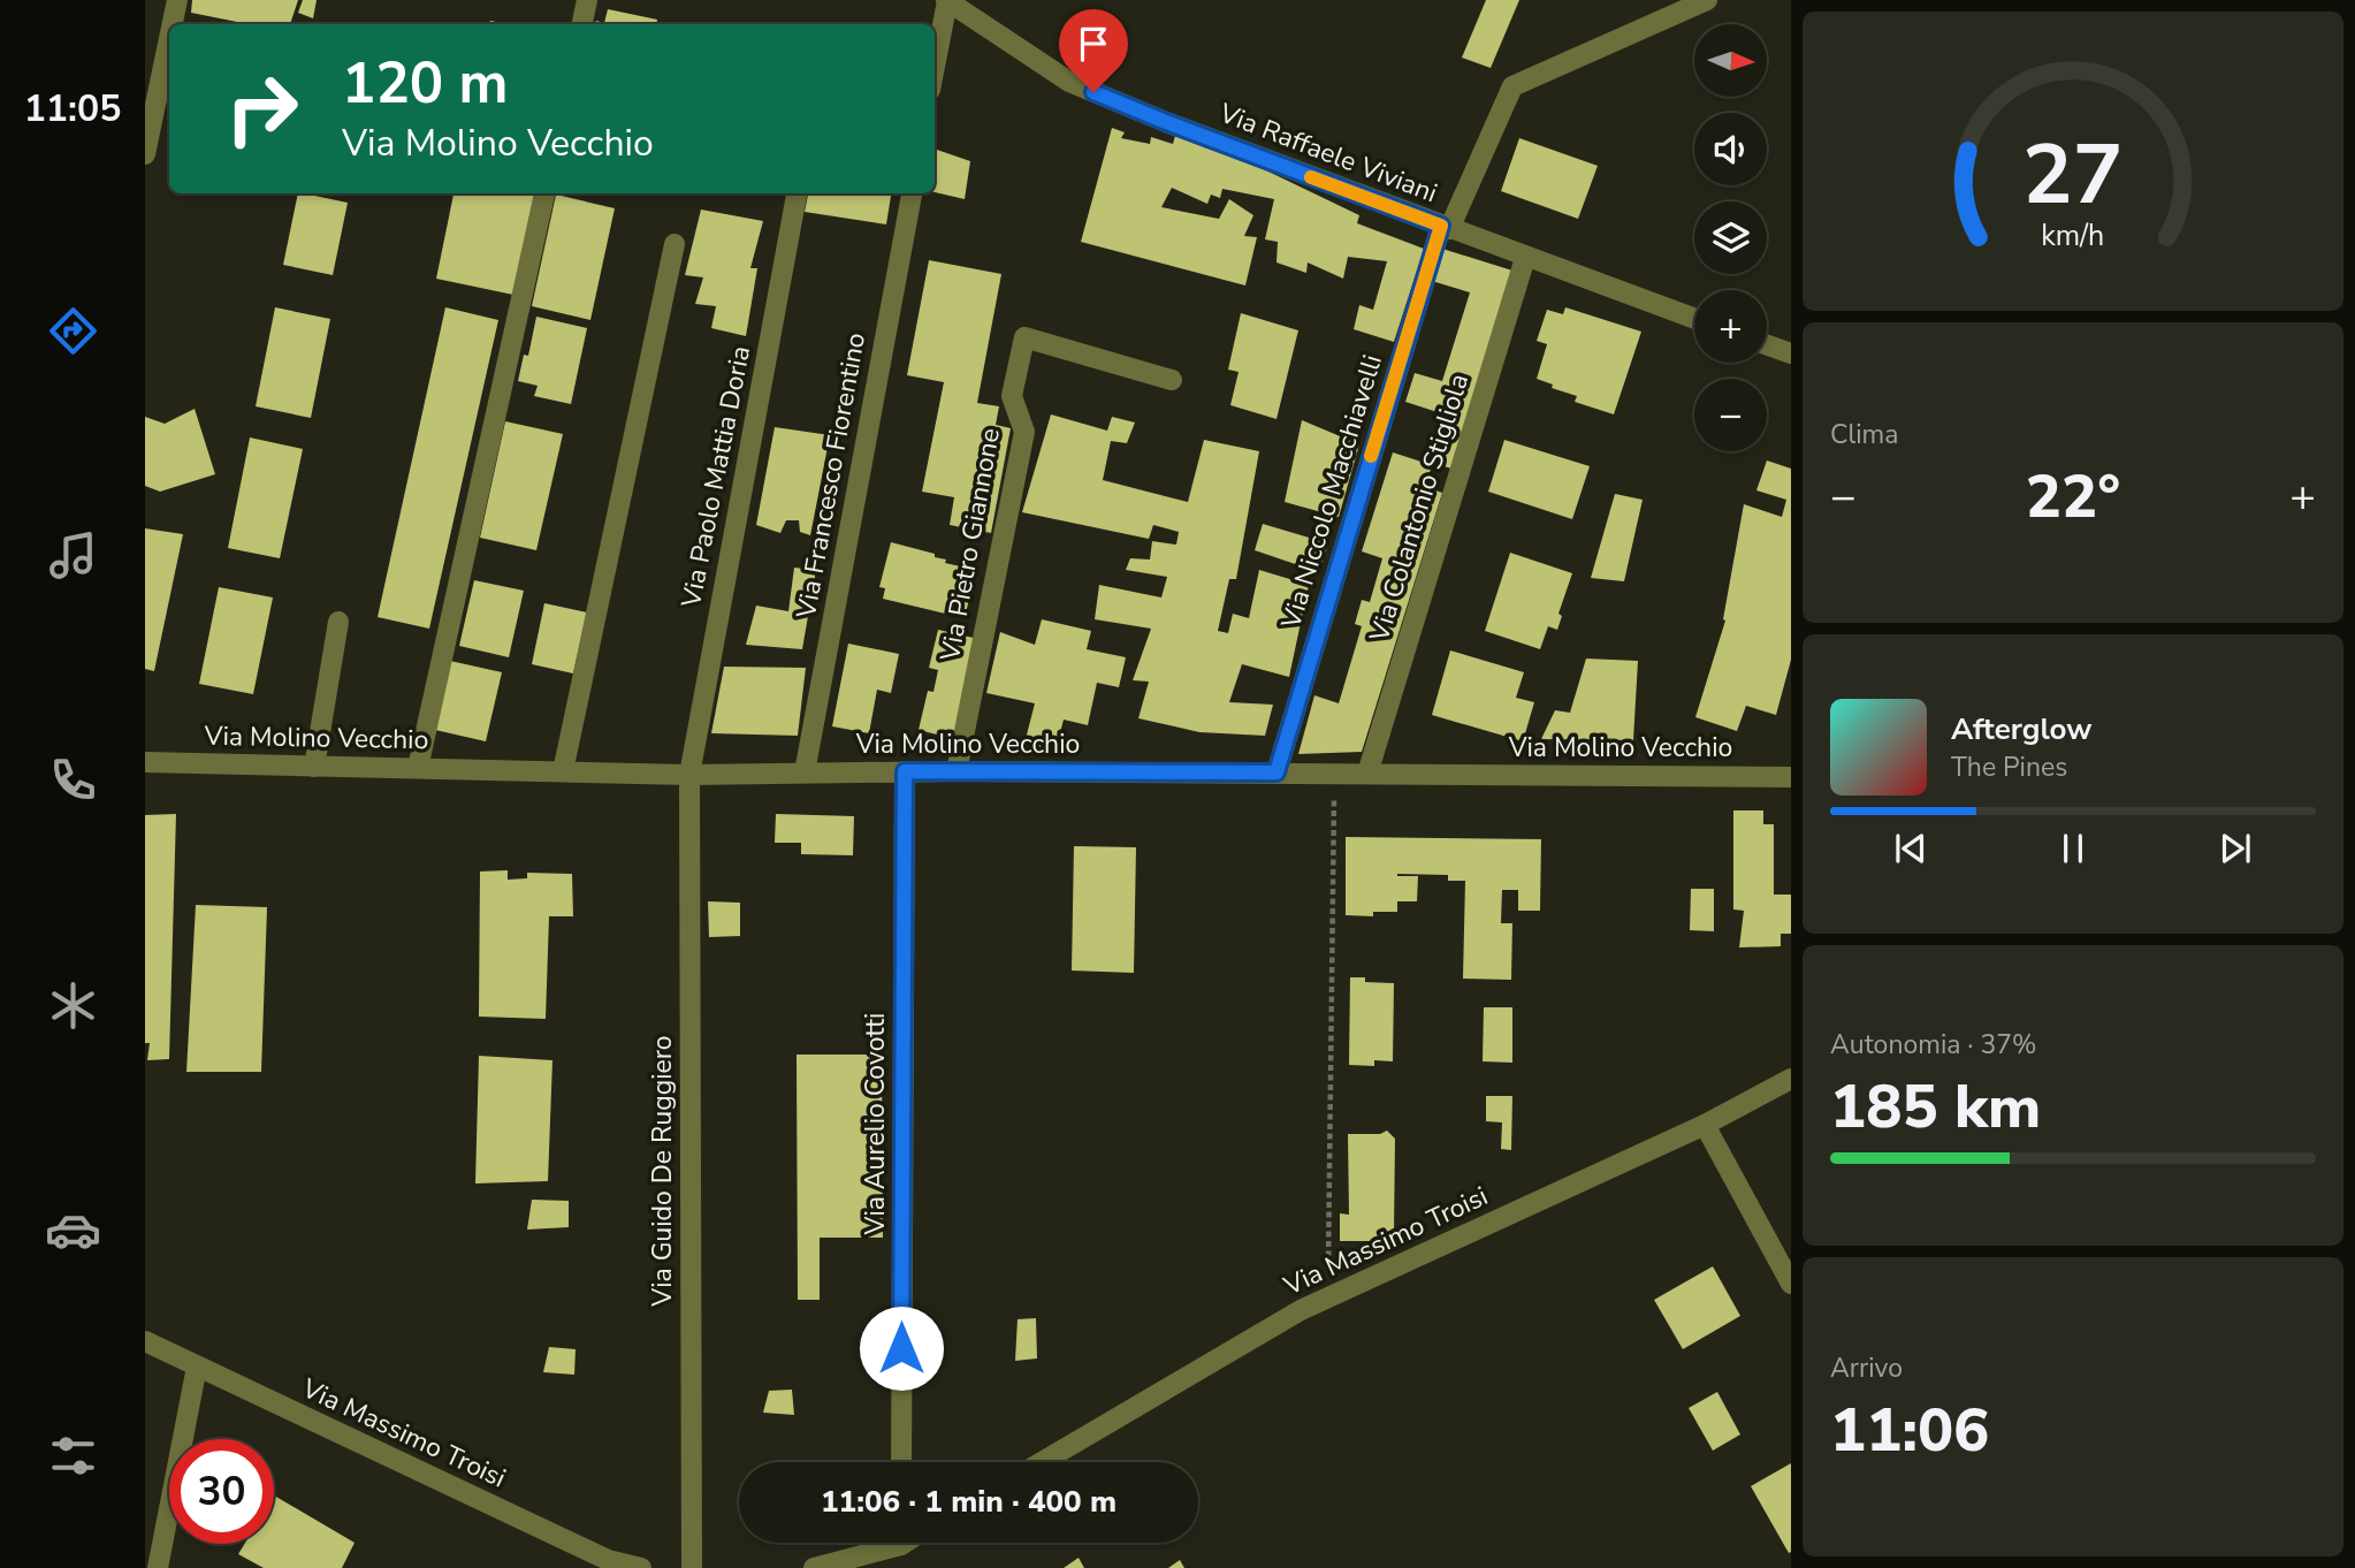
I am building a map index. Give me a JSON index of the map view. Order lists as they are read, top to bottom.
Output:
{
  "streets": {
    "street": [
      "Via Raffaele Viviani",
      "Via Francesco Fiorentino",
      "Via Paolo Mattia Doria",
      "Via Niccolo Macchiavelli",
      "Via Colantonio Stigliola",
      "Via Pietro Giannone",
      "Via Molino Vecchio",
      "Via Aurelio Covotti",
      "Via Guido De Ruggiero",
      "Via Massimo Troisi"
    ]
  },
  "crossings": [
    ["Via Raffaele Viviani", "Via Niccolo Macchiavelli"],
    ["Via Raffaele Viviani", "Via Colantonio Stigliola"],
    ["Via Francesco Fiorentino", "Via Molino Vecchio"],
    ["Via Paolo Mattia Doria", "Via Molino Vecchio"],
    ["Via Paolo Mattia Doria", "Via Guido De Ruggiero"],
    ["Via Niccolo Macchiavelli", "Via Molino Vecchio"],
    ["Via Colantonio Stigliola", "Via Molino Vecchio"],
    ["Via Pietro Giannone", "Via Molino Vecchio"],
    ["Via Molino Vecchio", "Via Aurelio Covotti"],
    ["Via Molino Vecchio", "Via Guido De Ruggiero"]
  ],
  "north": "right",
  "page": {
    "tabs": "11:05",
    "map_buttons": ["+", "−"],
    "turn": ["120 m", "Via Molino Vecchio"],
    "tile": [
      "Clima",
      ["Autonomia · 37%", "185 km"],
      ["Arrivo", "11:06"]
    ],
    "heat": ["−", "22°", "+"],
    "song": ["Afterglow", "The Pines"],
    "limit": "30",
    "trip": "11:06 · 1 min · 400 m",
    "gauge": ["27", "km/h"]
  }
}
